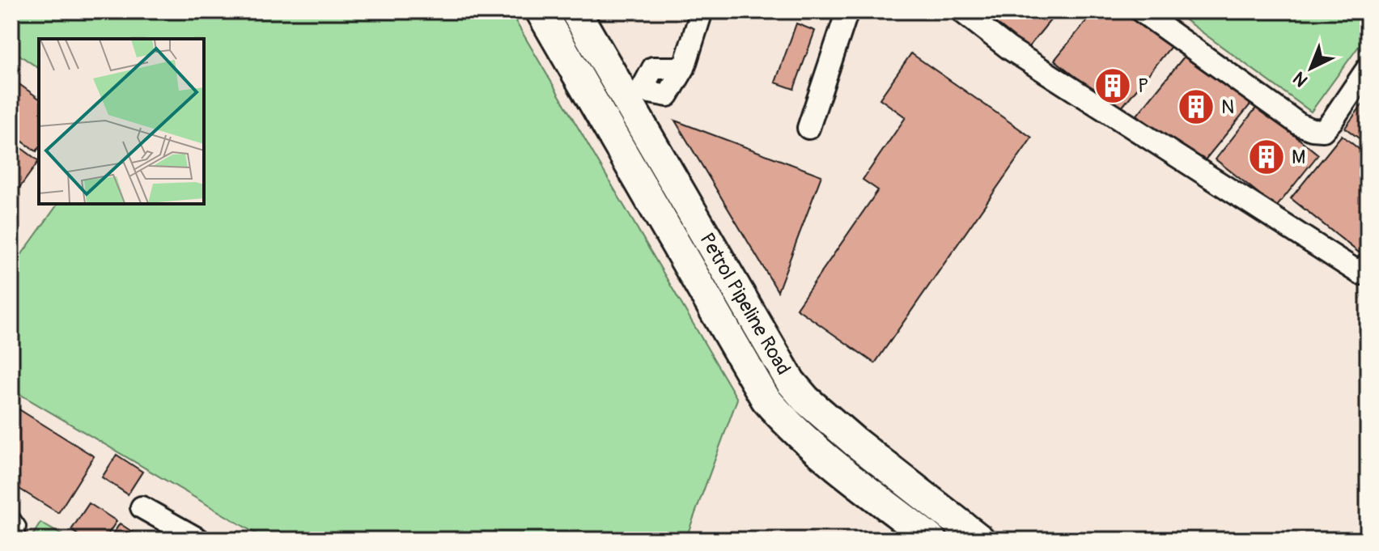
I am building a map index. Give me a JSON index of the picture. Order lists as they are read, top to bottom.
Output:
{
  "streets": {
    "main road": ["Petrol Pipeline Road"]
  },
  "places": {
    "building": ["P", "N", "M"]
  },
  "north": "bottom left"
}
